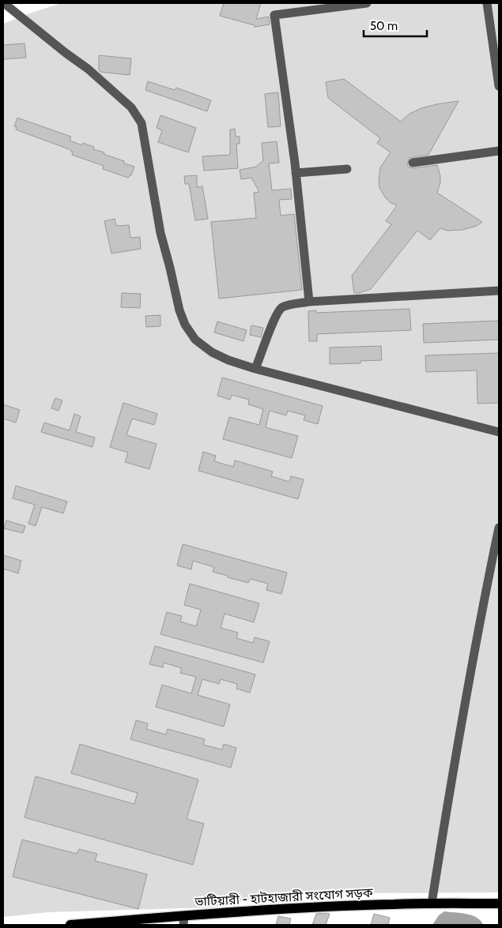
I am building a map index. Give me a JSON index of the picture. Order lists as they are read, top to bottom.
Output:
{
  "streets": {
    "main road": ["ভাটিয়ারী - হাটহাজারী সংযোগ সড়ক"]
  },
  "scale_bar": "50 m"
}
